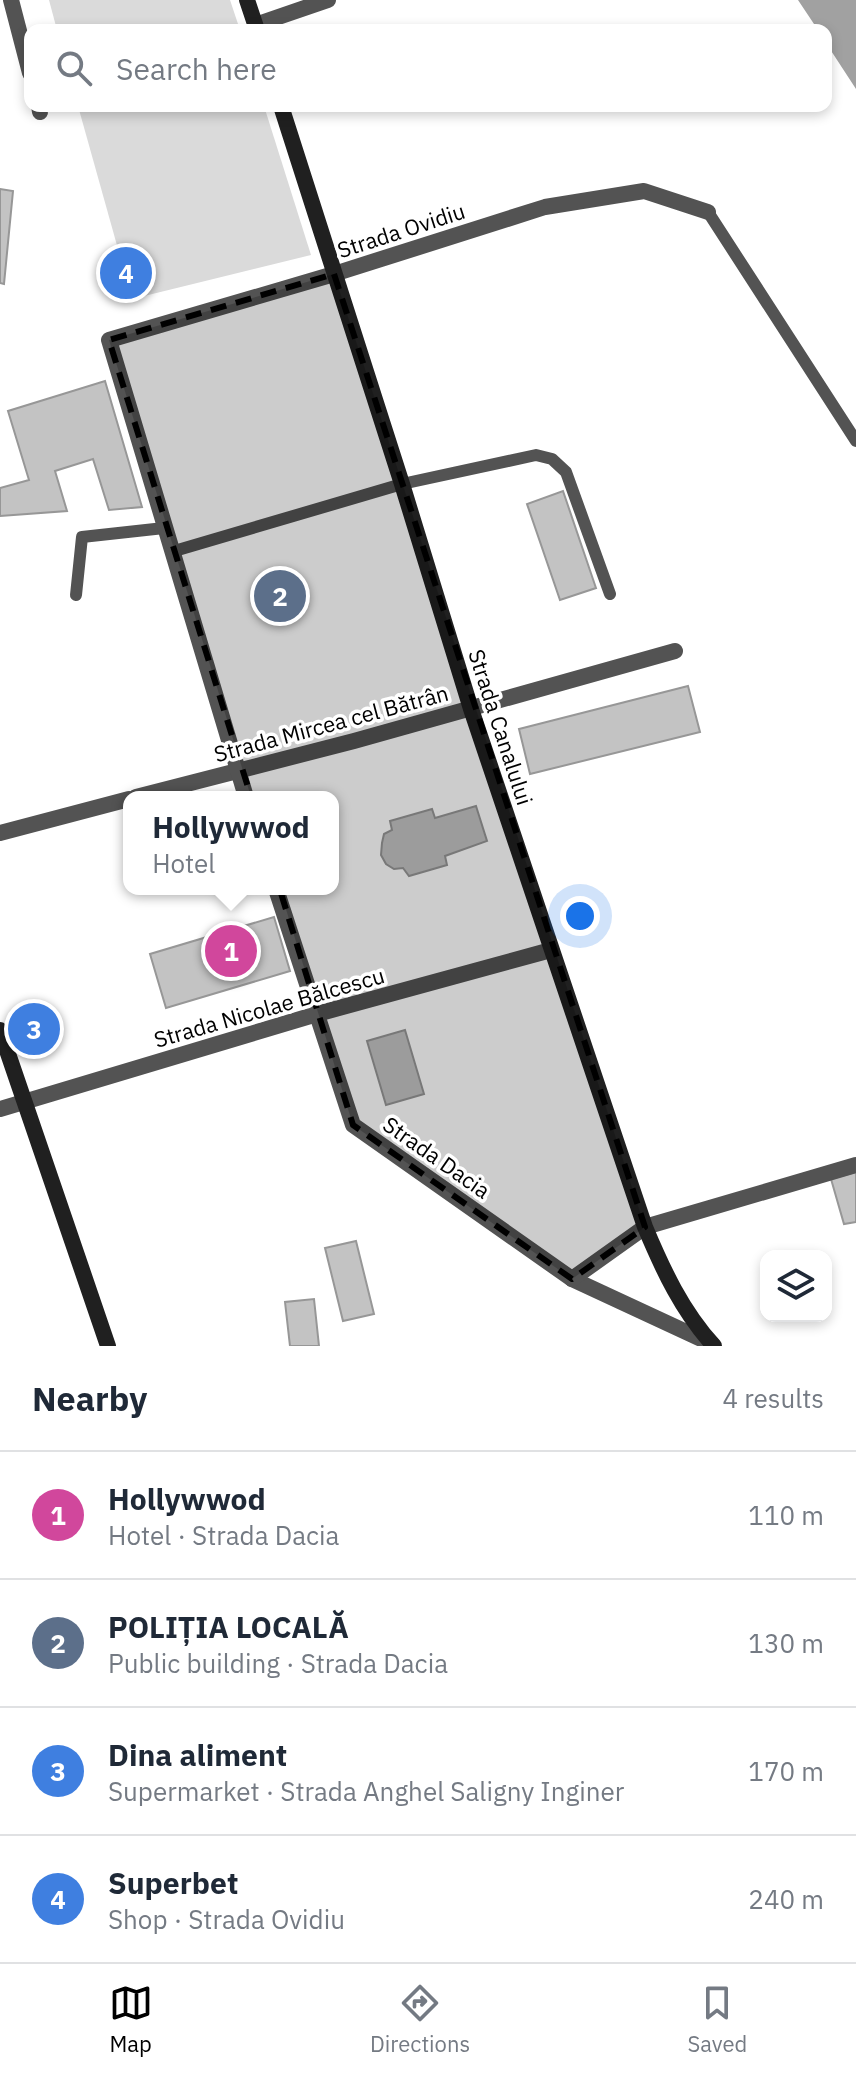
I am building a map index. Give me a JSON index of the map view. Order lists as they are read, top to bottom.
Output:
{
  "streets": {
    "street": [
      "Strada Ovidiu",
      "Strada Mircea cel Bătrân",
      "Strada Canalului",
      "Strada Nicolae Bălcescu",
      "Strada Dacia"
    ]
  },
  "crossings": [
    ["Strada Ovidiu", "Strada Canalului"],
    ["Strada Mircea cel Bătrân", "Strada Canalului"],
    ["Strada Canalului", "Strada Nicolae Bălcescu"],
    ["Strada Canalului", "Strada Dacia"],
    ["Strada Nicolae Bălcescu", "Strada Dacia"]
  ],
  "page": {
    "search": "Search here",
    "pins": [
      "4",
      "2",
      "1",
      "3"
    ],
    "popup": ["Hollywwod", "Hotel"],
    "heading": ["Nearby", "4 results"],
    "list": [
      {
        "mark": "1",
        "name": "Hollywwod",
        "note": "Hotel · Strada Dacia",
        "value": "110 m"
      },
      {
        "mark": "2",
        "name": "POLIȚIA LOCALĂ",
        "note": "Public building · Strada Dacia",
        "value": "130 m"
      },
      {
        "mark": "3",
        "name": "Dina aliment",
        "note": "Supermarket · Strada Anghel Saligny Inginer",
        "value": "170 m"
      },
      {
        "mark": "4",
        "name": "Superbet",
        "note": "Shop · Strada Ovidiu",
        "value": "240 m"
      }
    ],
    "nav": ["Map", "Directions", "Saved"]
  }
}
